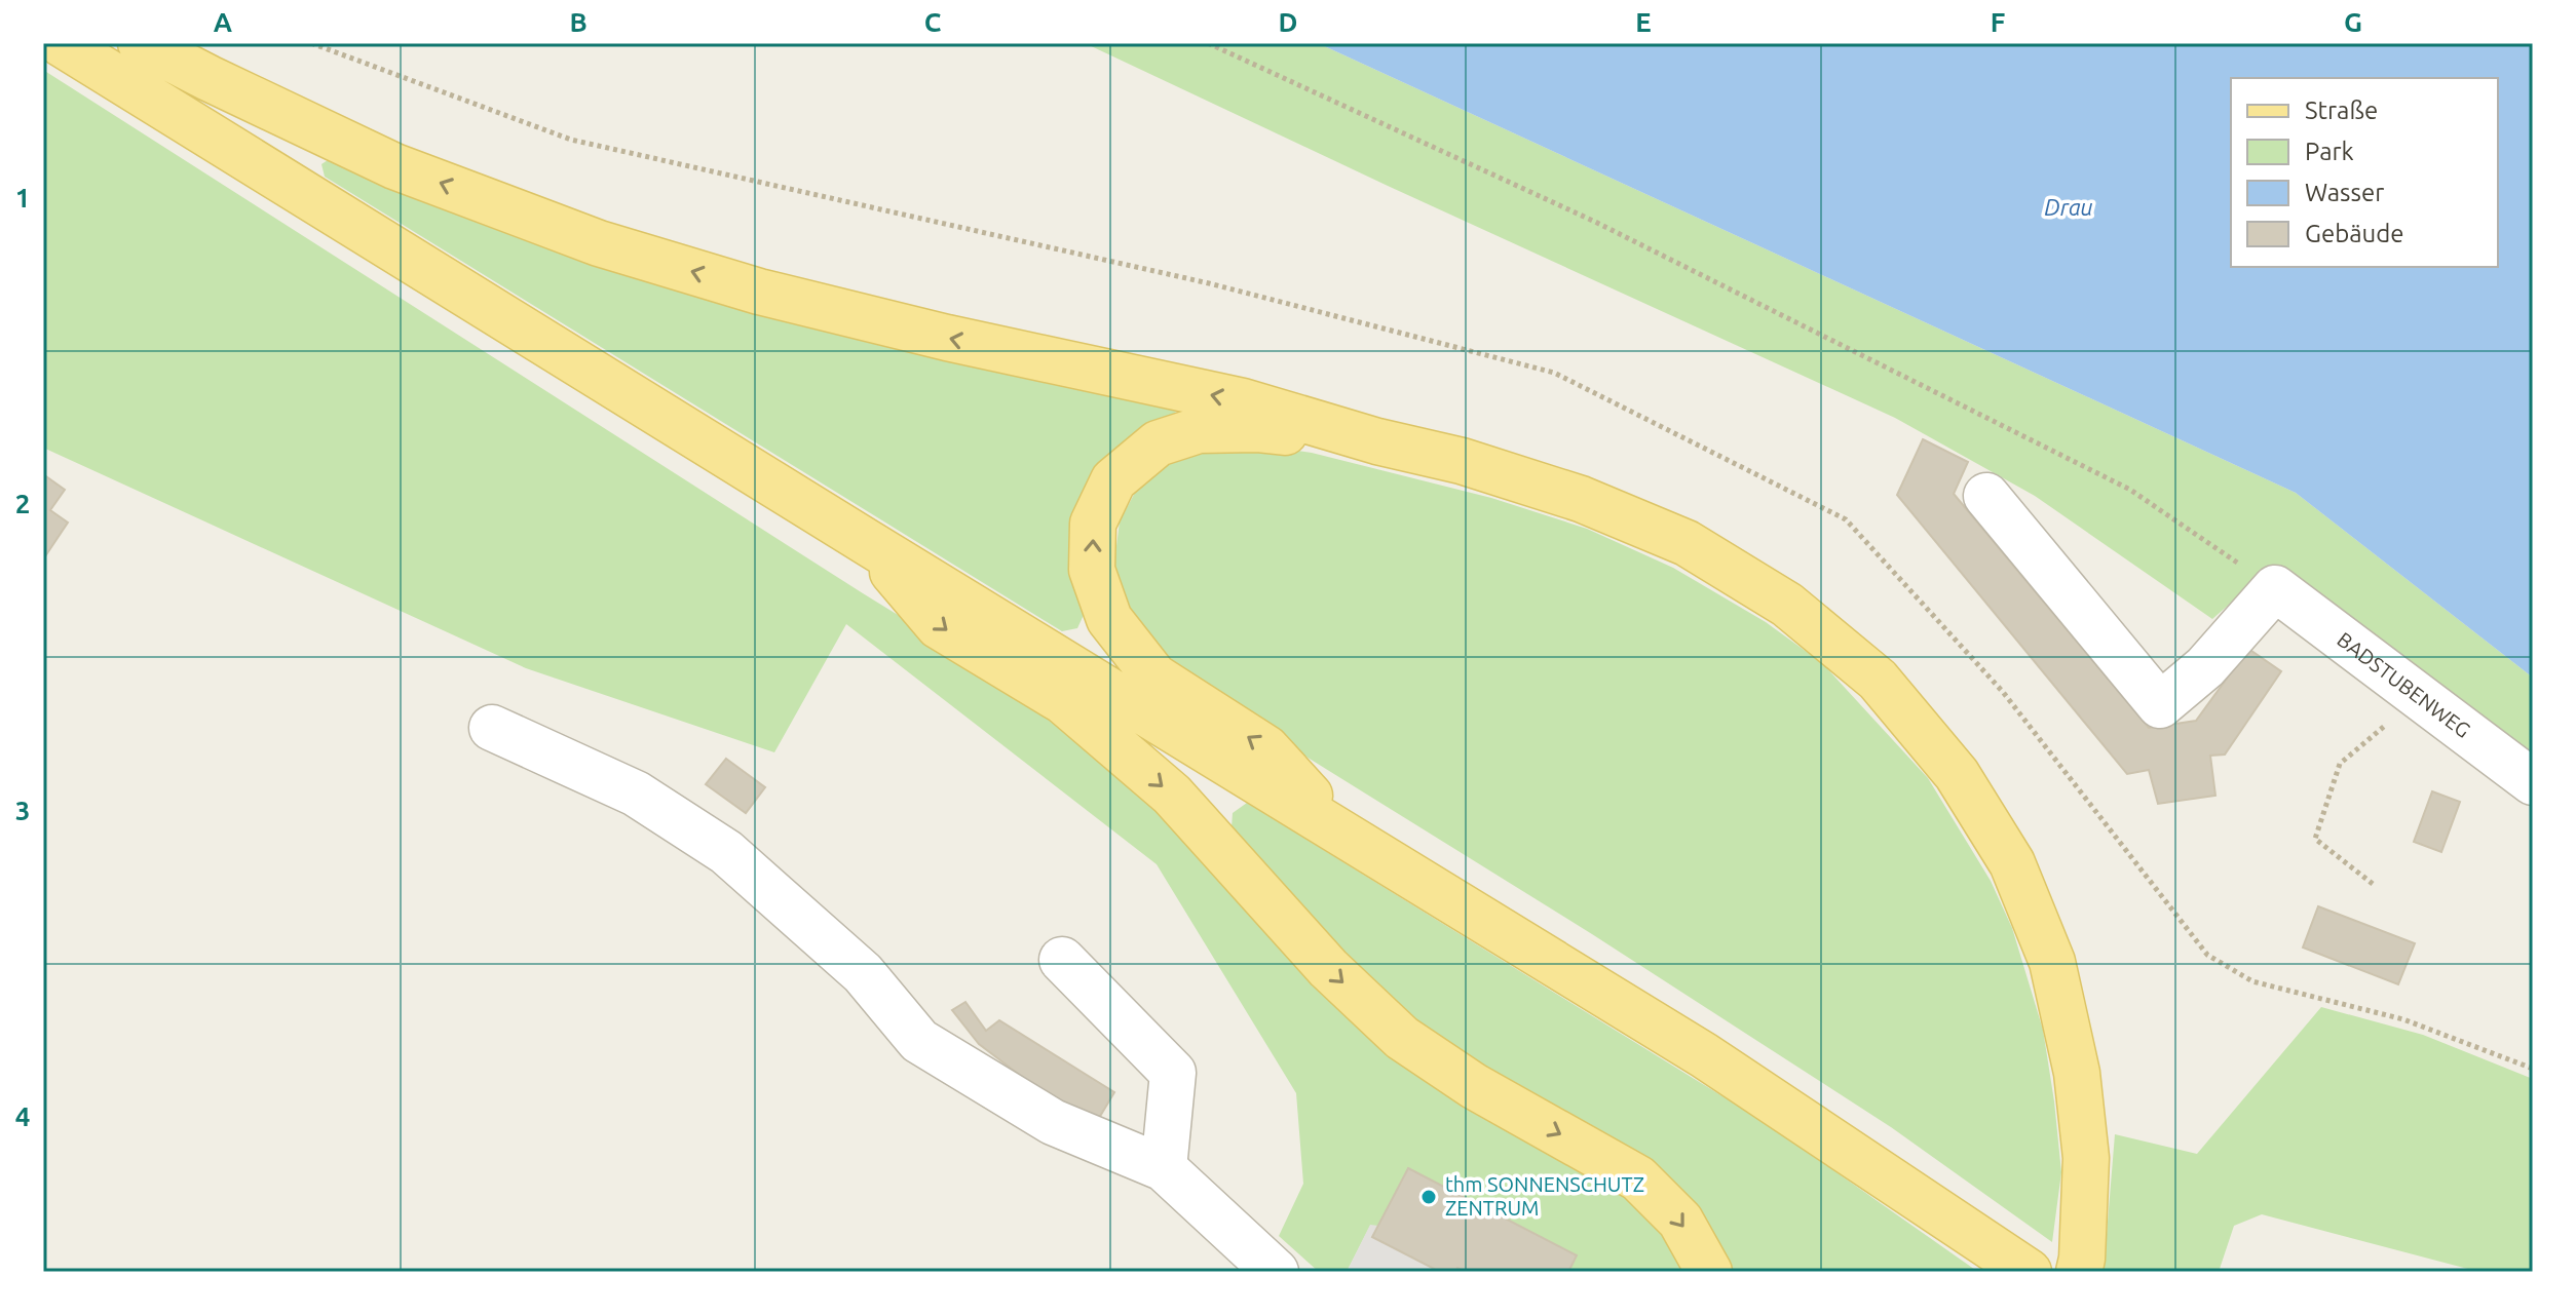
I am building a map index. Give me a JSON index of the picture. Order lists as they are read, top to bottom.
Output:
{
  "streets": {
    "street": ["BADSTUBENWEG"]
  },
  "water": ["Drau"],
  "places": ["thm SONNENSCHUTZ ZENTRUM"],
  "legend": [
    "Straße",
    "Park",
    "Wasser",
    "Gebäude"
  ],
  "grid": {
    "columns": [
      "A",
      "B",
      "C",
      "D",
      "E",
      "F",
      "G"
    ],
    "rows": [
      "1",
      "2",
      "3",
      "4"
    ]
  }
}
